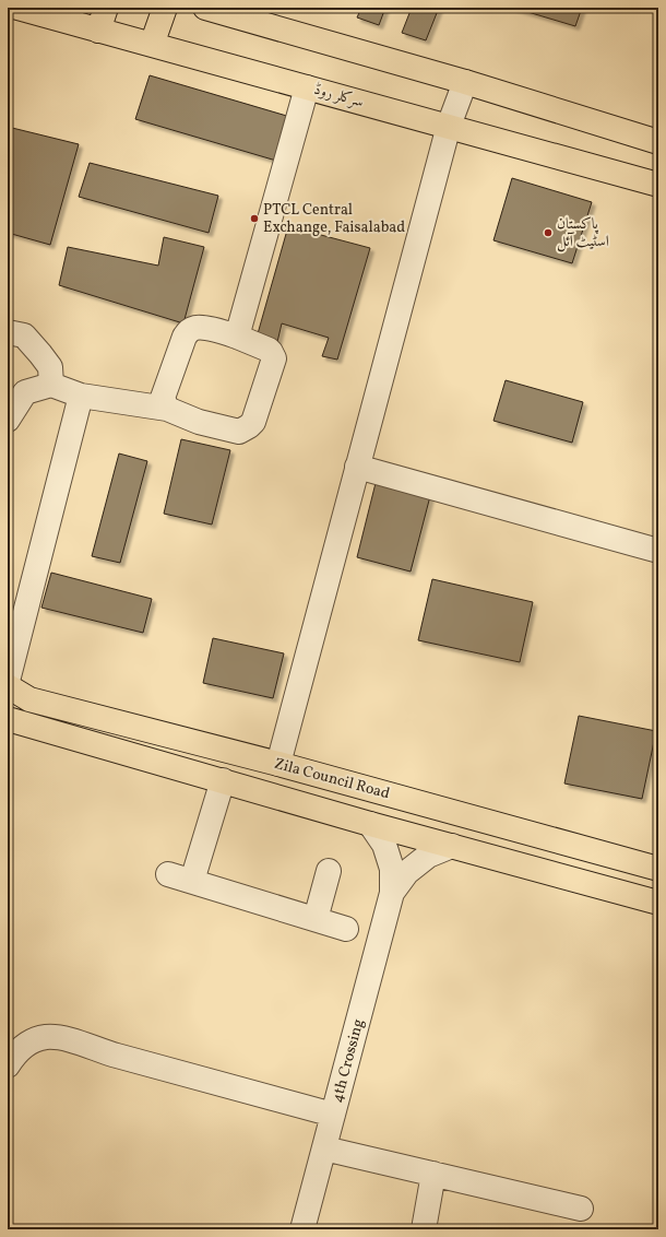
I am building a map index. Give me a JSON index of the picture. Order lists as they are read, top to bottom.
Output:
{
  "streets": {
    "main road": ["سرکلر روڈ", "Zila Council Road"],
    "street": ["4th Crossing"]
  },
  "crossings": [
    ["Zila Council Road", "4th Crossing"]
  ],
  "places": ["PTCL Central Exchange, Faisalabad", "پاکستان اسٹیٹ آئل"]
}
